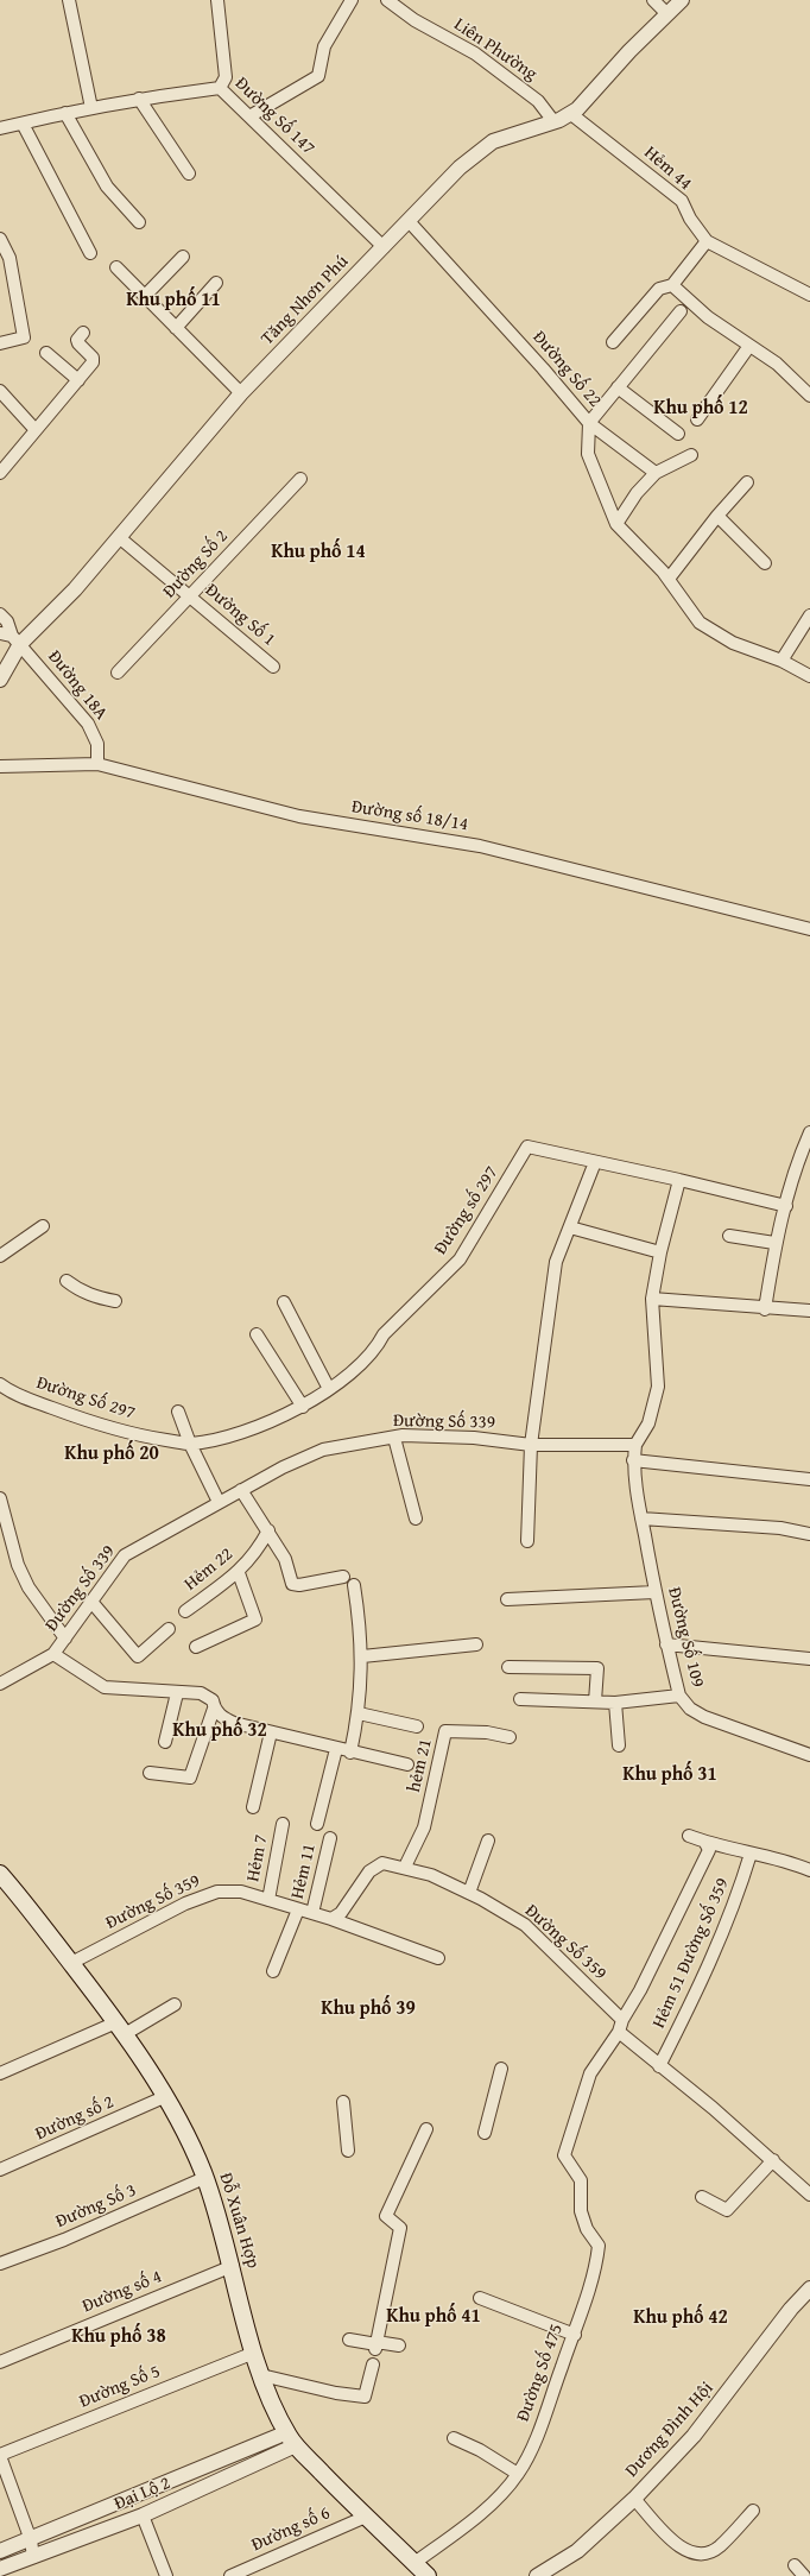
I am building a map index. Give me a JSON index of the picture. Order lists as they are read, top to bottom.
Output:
{
  "streets": {
    "main road": ["Đỗ Xuân Hợp"],
    "street": [
      "Liên Phường",
      "Đường Số 147",
      "Hẻm 44",
      "Tăng Nhơn Phú",
      "Đường Số 22",
      "Đường Số 2",
      "Đường Số 1",
      "Đường 18A",
      "Đường số 18/14",
      "Đường số 297",
      "Đường Số 297",
      "Đường Số 339",
      "Hẻm 22",
      "Đường Số 109",
      "hẻm 21",
      "Hẻm 7",
      "Hẻm 11",
      "Đường Số 359",
      "Hẻm 51 Đường Số 359",
      "Đường số 2",
      "Đường Số 3",
      "Đường số 4",
      "Đường Số 475",
      "Đường Số 5",
      "Dương Đình Hội",
      "Đại Lộ 2",
      "Đường số 6"
    ]
  },
  "crossings": [
    ["Liên Phường", "Tăng Nhơn Phú"],
    ["Đường Số 147", "Tăng Nhơn Phú"],
    ["Hẻm 44", "Tăng Nhơn Phú"],
    ["Tăng Nhơn Phú", "Đường Số 22"],
    ["Tăng Nhơn Phú", "Đường Số 1"],
    ["Tăng Nhơn Phú", "Đường 18A"],
    ["Đường Số 2", "Đường Số 1"],
    ["Đường 18A", "Đường số 18/14"],
    ["Đường số 297", "Đường Số 297"],
    ["Đường Số 339", "Đường Số 109"],
    ["hẻm 21", "Đường Số 359"],
    ["Hẻm 7", "Đường Số 359"],
    ["Hẻm 11", "Đường Số 359"],
    ["Đường Số 359", "Hẻm 51 Đường Số 359"],
    ["Đường Số 359", "Đỗ Xuân Hợp"],
    ["Đường Số 359", "Đường Số 475"],
    ["Đường số 2", "Đỗ Xuân Hợp"],
    ["Đường Số 3", "Đỗ Xuân Hợp"],
    ["Đỗ Xuân Hợp", "Đường số 4"],
    ["Đỗ Xuân Hợp", "Đường Số 475"],
    ["Đỗ Xuân Hợp", "Đường Số 5"],
    ["Đỗ Xuân Hợp", "Đại Lộ 2"],
    ["Đỗ Xuân Hợp", "Đường số 6"]
  ],
  "districts": [
    "Khu phố 11",
    "Khu phố 12",
    "Khu phố 14",
    "Khu phố 20",
    "Khu phố 32",
    "Khu phố 31",
    "Khu phố 39",
    "Khu phố 41",
    "Khu phố 42",
    "Khu phố 38"
  ]
}
